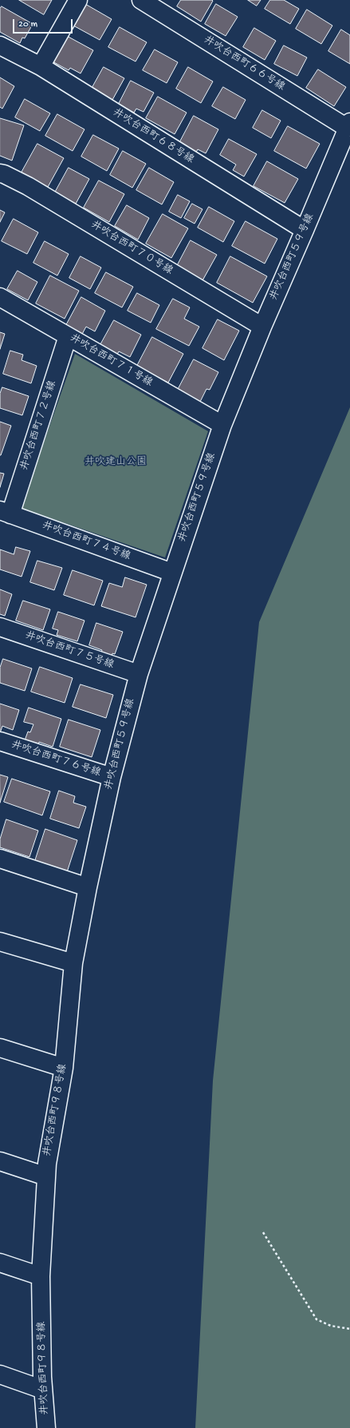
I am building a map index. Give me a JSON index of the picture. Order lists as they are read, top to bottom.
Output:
{
  "streets": {
    "street": [
      "井吹台西町６６号線",
      "井吹台西町６８号線",
      "井吹台西町７０号線",
      "井吹台西町５９号線",
      "井吹台西町７１号線",
      "井吹台西町７２号線",
      "井吹台西町７４号線",
      "井吹台西町７５号線",
      "井吹台西町７６号線",
      "井吹台西町９８号線"
    ]
  },
  "crossings": [
    ["井吹台西町６６号線", "井吹台西町５９号線"],
    ["井吹台西町６８号線", "井吹台西町５９号線"],
    ["井吹台西町７０号線", "井吹台西町５９号線"],
    ["井吹台西町５９号線", "井吹台西町７１号線"],
    ["井吹台西町５９号線", "井吹台西町７４号線"],
    ["井吹台西町５９号線", "井吹台西町７５号線"],
    ["井吹台西町５９号線", "井吹台西町７６号線"],
    ["井吹台西町５９号線", "井吹台西町９８号線"],
    ["井吹台西町７１号線", "井吹台西町７２号線"],
    ["井吹台西町７２号線", "井吹台西町７４号線"]
  ],
  "parks": ["井吹建山公園"],
  "scale_bar": "20 m"
}
